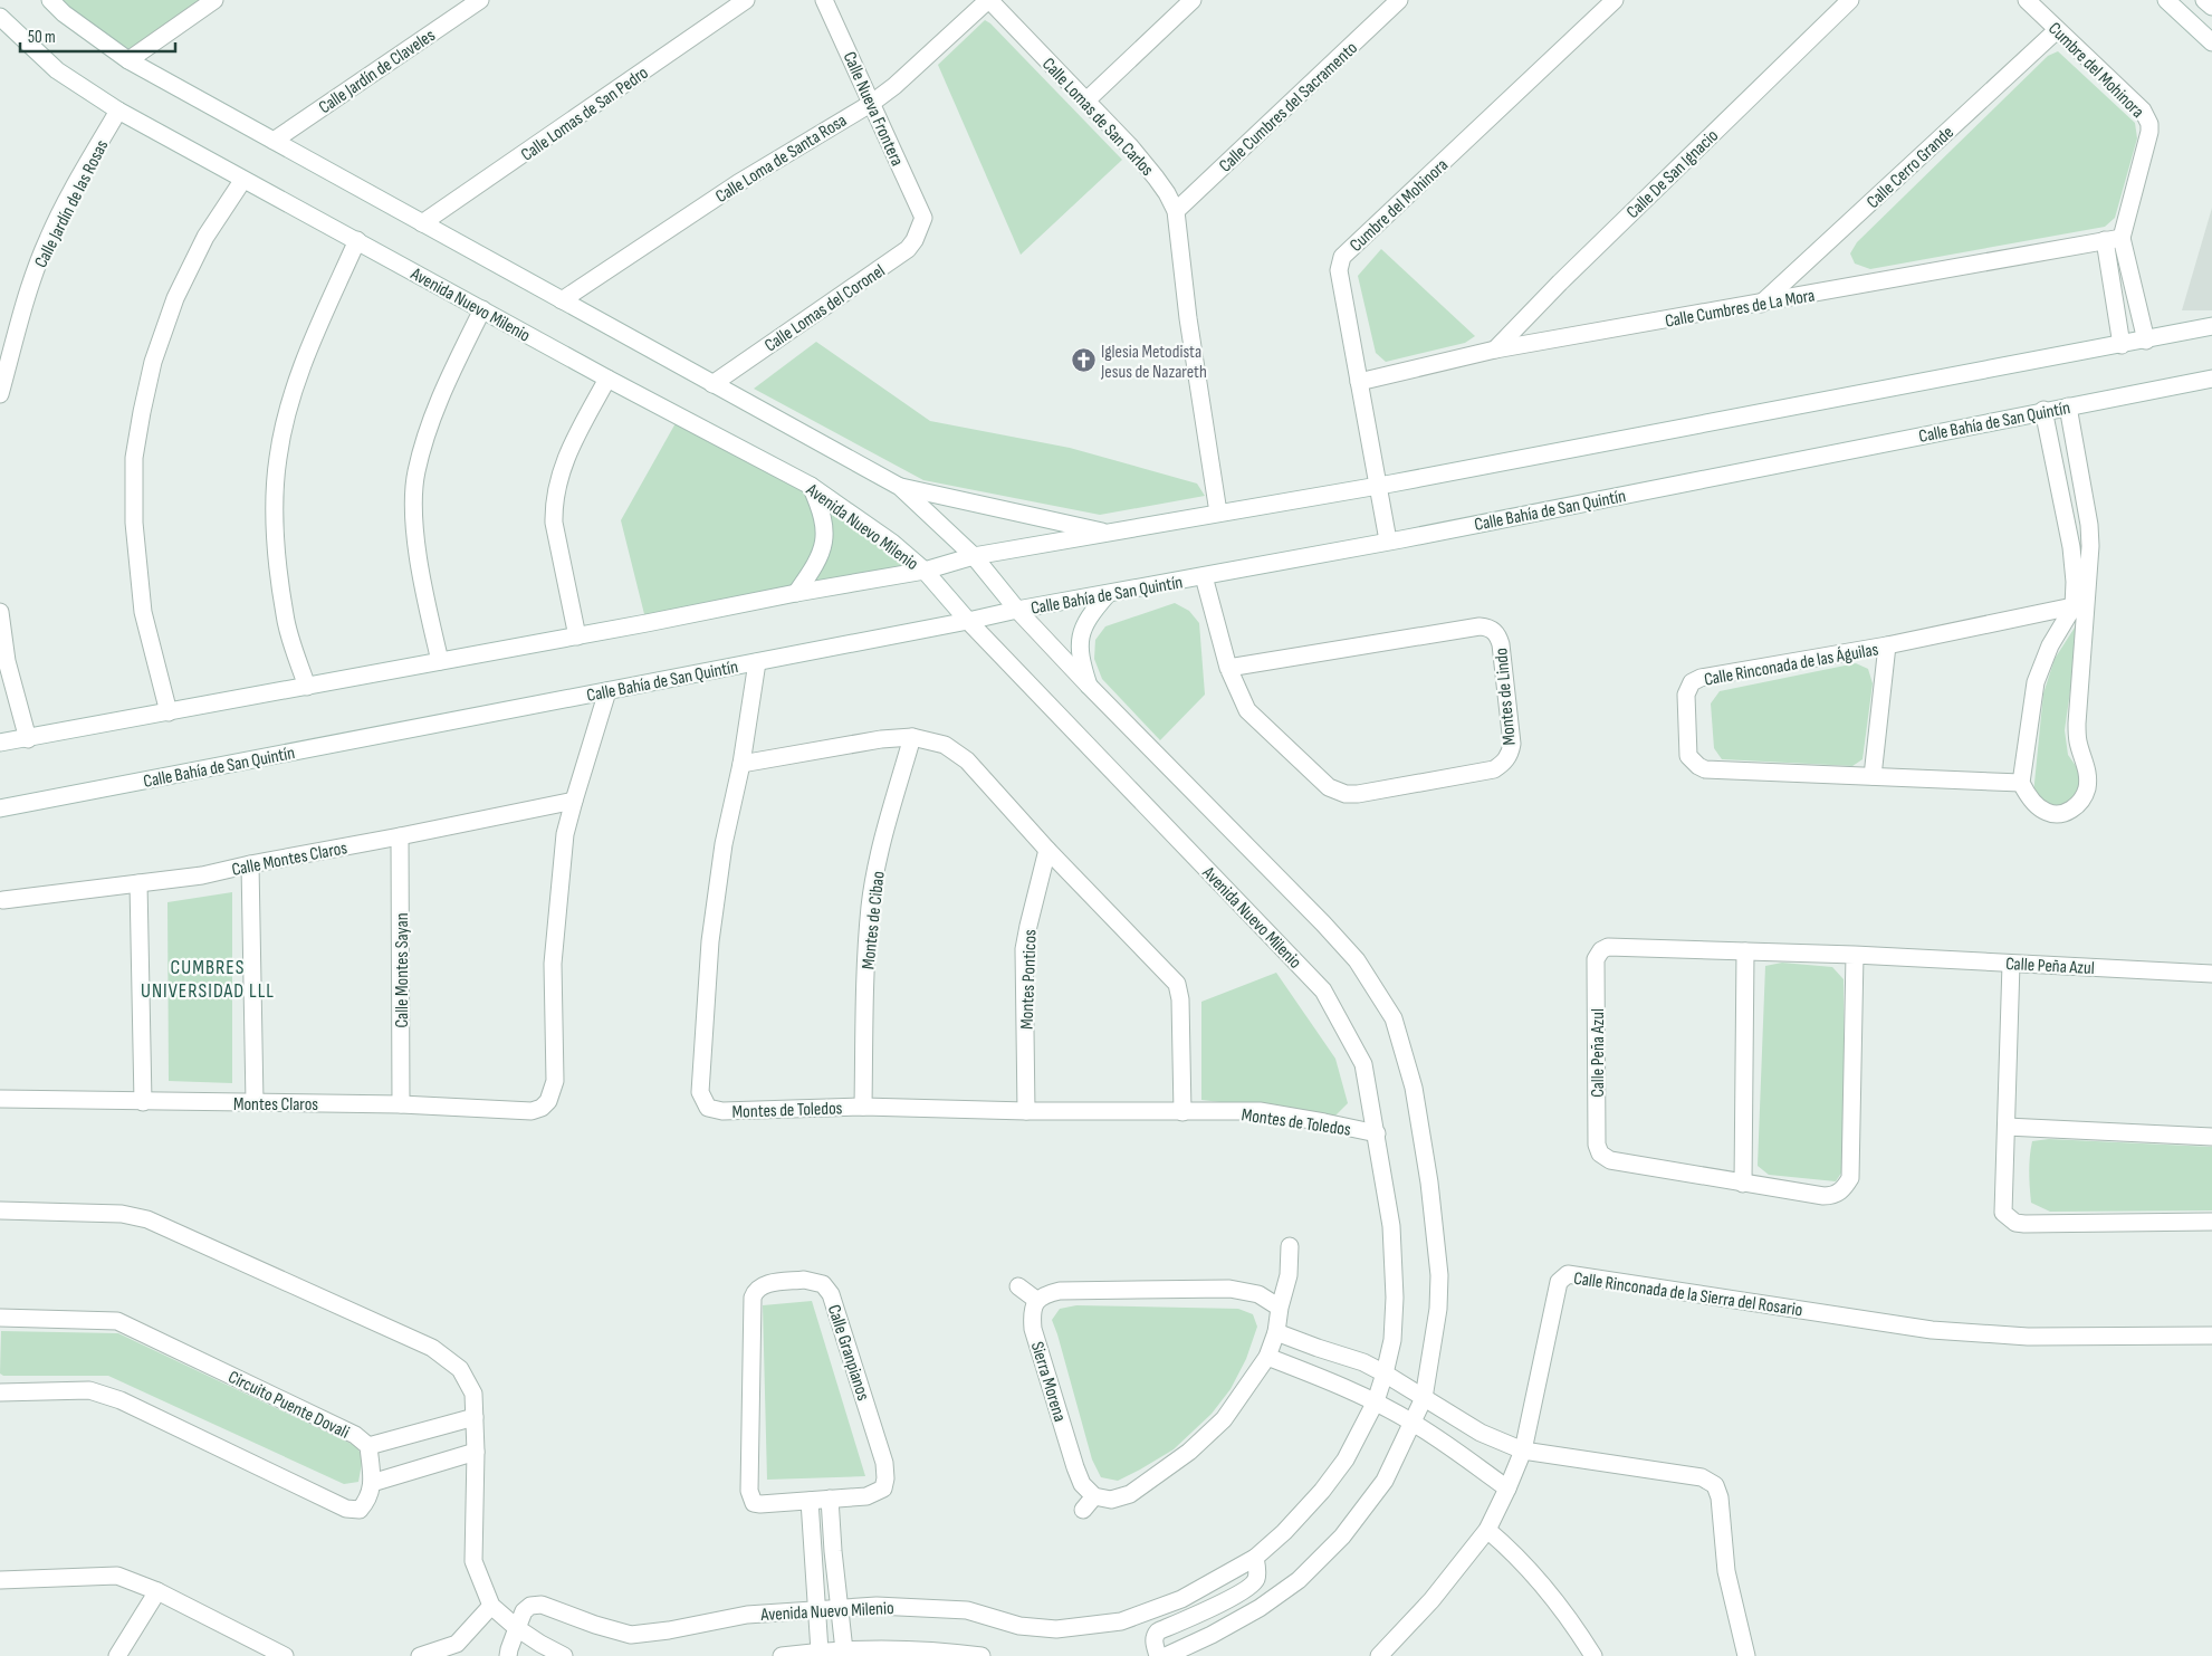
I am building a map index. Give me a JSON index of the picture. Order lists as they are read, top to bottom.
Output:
{
  "streets": {
    "street": [
      "Cumbre del Mohinora",
      "Calle Jardín de Claveles",
      "Calle Cumbres del Sacramento",
      "Calle Nueva Frontera",
      "Calle Lomas de San Pedro",
      "Calle Lomas de San Carlos",
      "Calle Loma de Santa Rosa",
      "Calle Cerro Grande",
      "Calle De San Ignacio",
      "Calle Jardín de las Rosas",
      "Avenida Nuevo Milenio",
      "Calle Lomas del Coronel",
      "Calle Cumbres de La Mora",
      "Calle Bahía de San Quintín",
      "Calle Rinconada de las Águilas",
      "Montes de Lindo",
      "Calle Montes Claros",
      "Montes de Cibao",
      "Calle Peña Azul",
      "Calle Montes Sayan",
      "Montes Ponticos",
      "Montes Claros",
      "Montes de Toledos",
      "Calle Rinconada de la Sierra del Rosario",
      "Calle Granpianos",
      "Sierra Morena",
      "Circuito Puente Dovali"
    ]
  },
  "crossings": [
    ["Cumbre del Mohinora", "Calle Cerro Grande"],
    ["Cumbre del Mohinora", "Calle Cumbres de La Mora"],
    ["Cumbre del Mohinora", "Calle Bahía de San Quintín"],
    ["Calle Cumbres del Sacramento", "Calle Lomas de San Carlos"],
    ["Calle Nueva Frontera", "Calle Loma de Santa Rosa"],
    ["Calle Nueva Frontera", "Calle Lomas del Coronel"],
    ["Calle Lomas de San Carlos", "Calle Loma de Santa Rosa"],
    ["Calle Cerro Grande", "Calle Cumbres de La Mora"],
    ["Calle De San Ignacio", "Calle Cumbres de La Mora"],
    ["Calle Jardín de las Rosas", "Avenida Nuevo Milenio"],
    ["Avenida Nuevo Milenio", "Calle Bahía de San Quintín"],
    ["Avenida Nuevo Milenio", "Montes de Toledos"],
    ["Calle Bahía de San Quintín", "Montes de Lindo"],
    ["Calle Bahía de San Quintín", "Montes de Toledos"],
    ["Calle Montes Claros", "Calle Montes Sayan"],
    ["Calle Montes Claros", "Montes Claros"],
    ["Montes de Cibao", "Montes de Toledos"],
    ["Calle Montes Sayan", "Montes Claros"],
    ["Montes Ponticos", "Montes de Toledos"]
  ],
  "districts": ["CUMBRES UNIVERSIDAD LLL"],
  "places": {
    "church": ["Iglesia Metodista Jesus de Nazareth"]
  },
  "scale_bar": "50 m"
}
